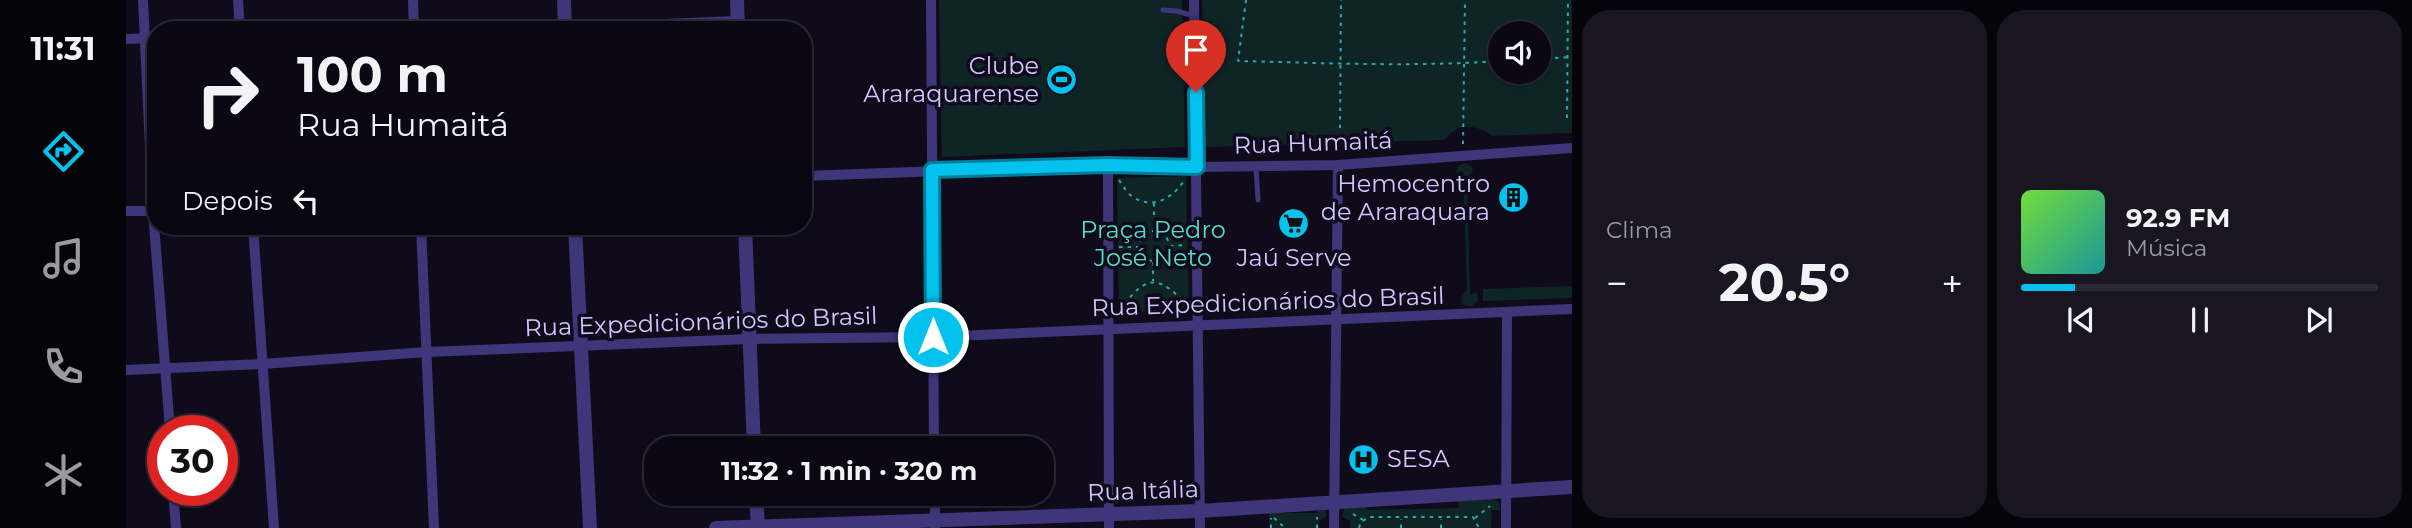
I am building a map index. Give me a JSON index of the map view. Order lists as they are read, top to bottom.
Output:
{
  "streets": {
    "street": ["Rua Humaitá", "Rua Expedicionários do Brasil", "Rua Itália"]
  },
  "parks": ["Praça Pedro José Neto"],
  "places": {
    "sports": ["Clube Araraquarense"],
    "building": ["Hemocentro de Araraquara"],
    "supermarket": ["Jaú Serve"],
    "hospital": ["SESA"]
  },
  "page": {
    "tabs": "11:31",
    "tile": "Clima",
    "turn": ["100 m", "Rua Humaitá"],
    "then": "Depois",
    "song": ["92.9 FM", "Música"],
    "heat": ["−", "20.5°", "+"],
    "limit": "30",
    "trip": "11:32 · 1 min · 320 m"
  }
}
